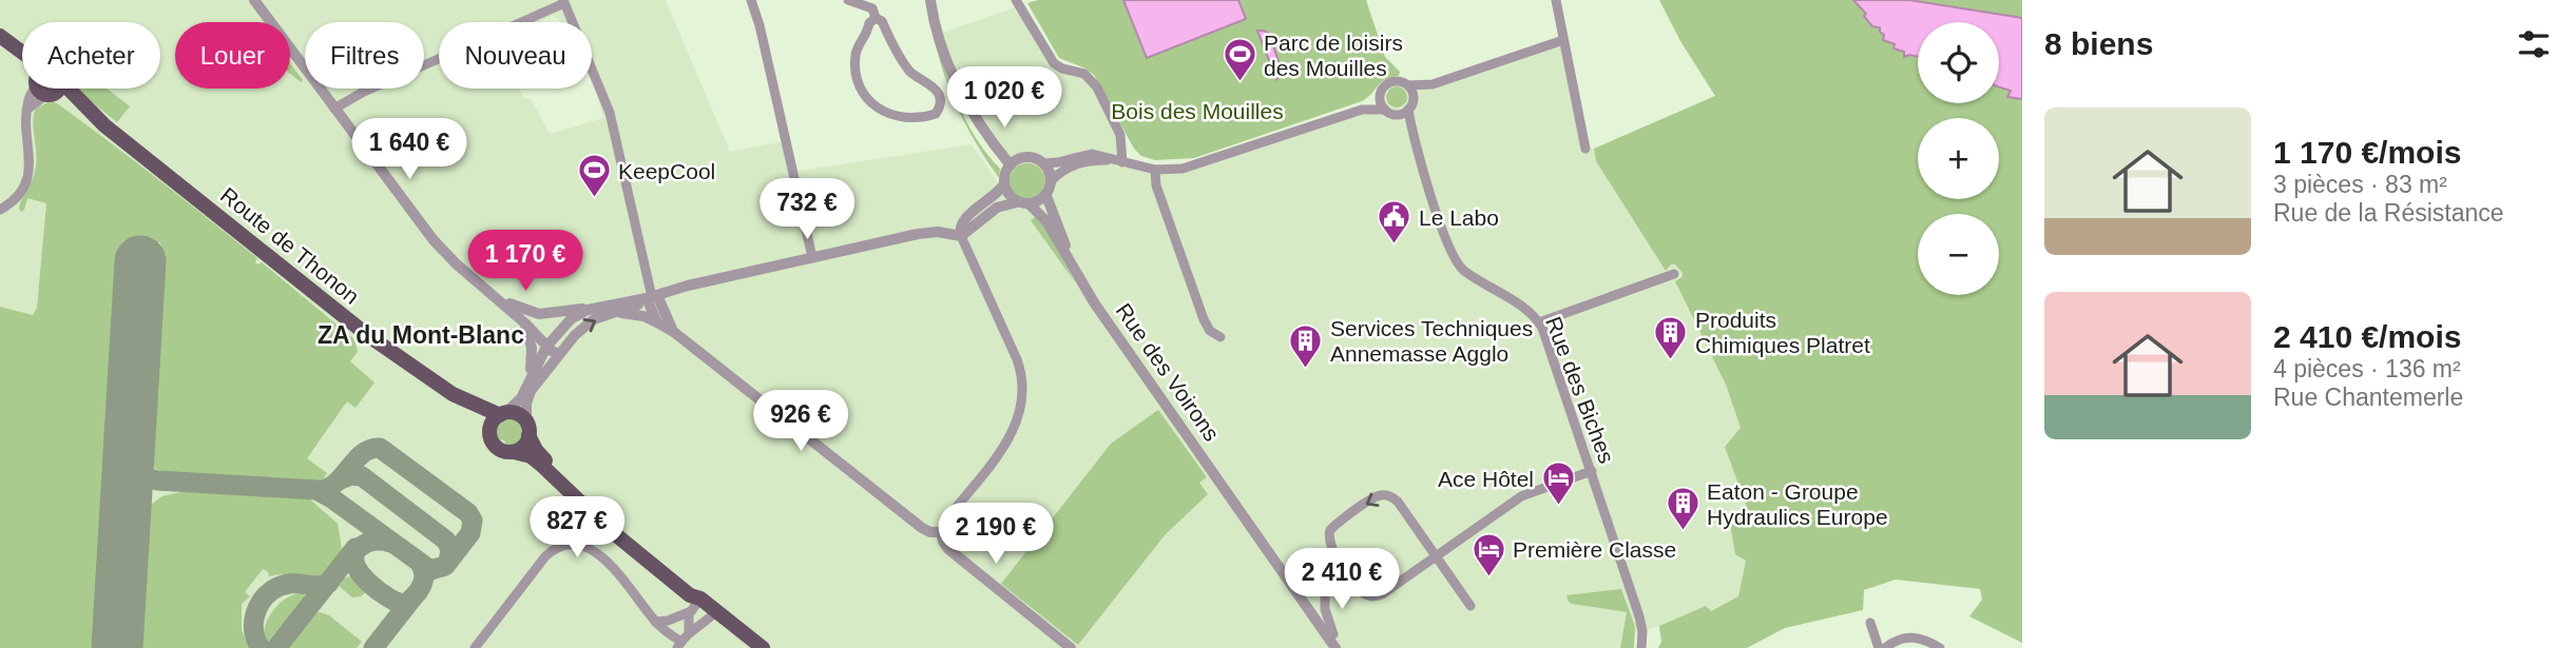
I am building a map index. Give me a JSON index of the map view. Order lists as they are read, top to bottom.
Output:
{
  "streets": {
    "main road": ["Route de Thonon"],
    "street": ["Rue des Voirons", "Rue des Biches"]
  },
  "districts": ["ZA du Mont-Blanc"],
  "parks": ["Bois des Mouilles"],
  "places": {
    "sports": ["Parc de loisirs des Mouilles", "KeepCool"],
    "public building": ["Le Labo"],
    "building": ["Produits Chimiques Platret", "Services Techniques Annemasse Agglo", "Eaton - Groupe Hydraulics Europe"],
    "hotel": ["Ace Hôtel", "Première Classe"]
  },
  "page": {
    "heading": "8 biens",
    "map_buttons": ["+", "−"],
    "chip": [
      "Acheter",
      "Louer",
      "Filtres",
      "Nouveau"
    ],
    "price": [
      "1 020 €",
      "1 640 €",
      "732 €",
      "1 170 €",
      "926 €",
      "827 €",
      "2 190 €",
      "2 410 €"
    ],
    "list": [
      {
        "name": "1 170 €/mois",
        "note": "3 pièces · 83 m² · Rue de la Résistance"
      },
      {
        "name": "2 410 €/mois",
        "note": "4 pièces · 136 m² · Rue Chantemerle"
      }
    ]
  }
}
